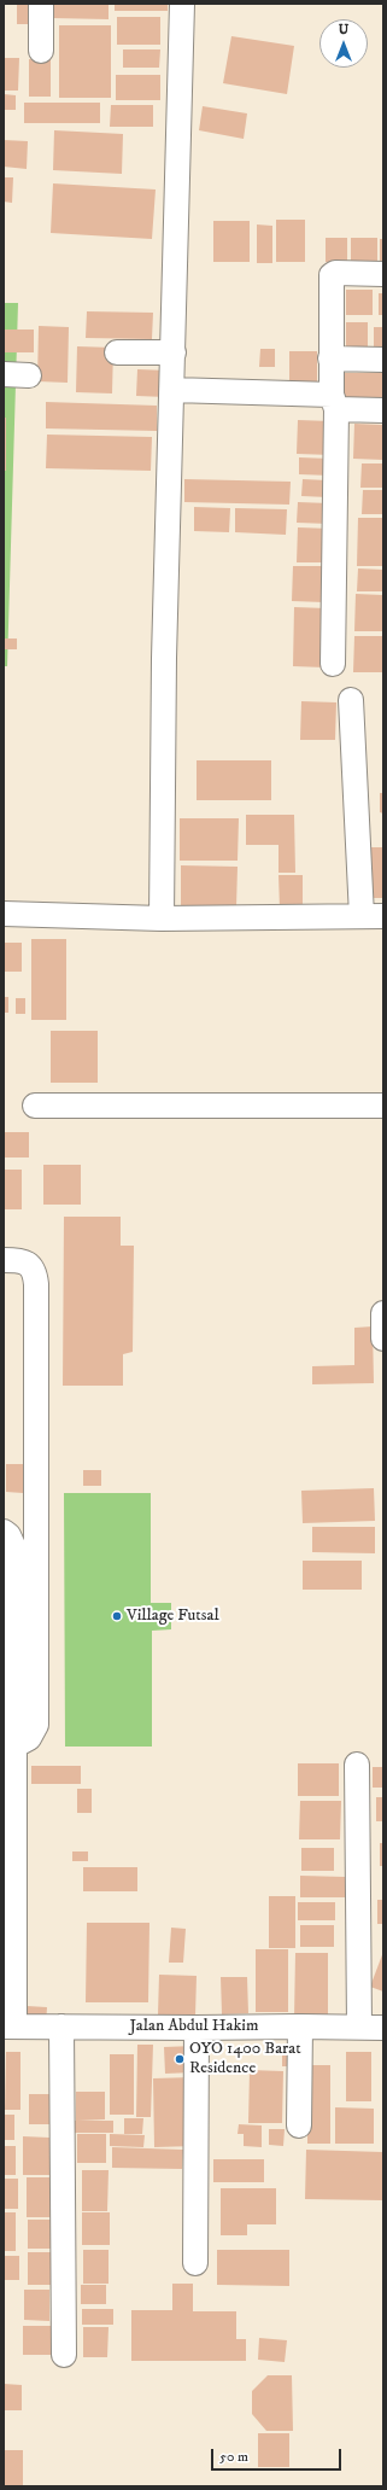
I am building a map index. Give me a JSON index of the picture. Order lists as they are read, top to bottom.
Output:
{
  "streets": {
    "street": ["Jalan Abdul Hakim"]
  },
  "places": ["Village Futsal", "OYO 1400 Barat Residence"],
  "scale_bar": "50 m",
  "north": "top"
}
